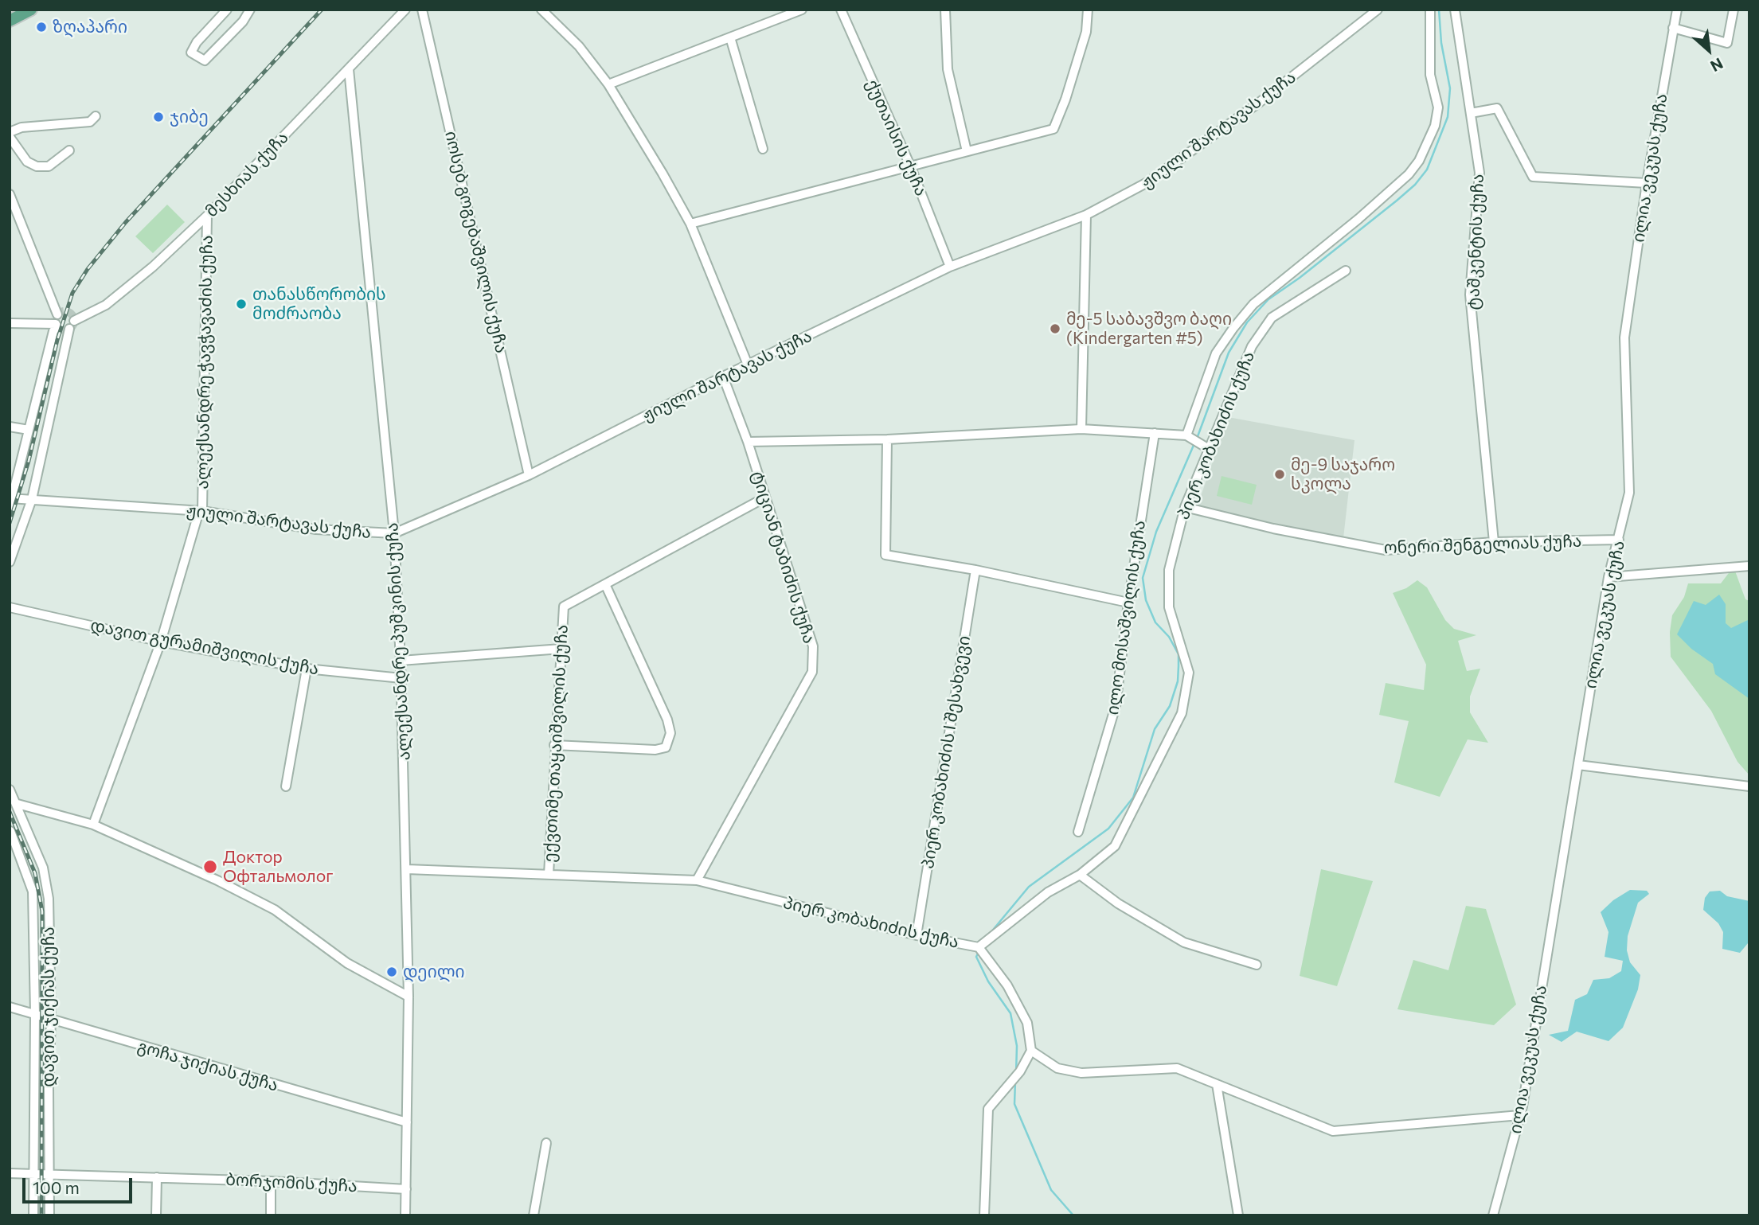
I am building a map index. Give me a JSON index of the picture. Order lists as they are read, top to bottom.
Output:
{
  "streets": {
    "street": [
      "ჟიული შარტავას ქუჩა",
      "ქუთაისის ქუჩა",
      "ილია ვეკუას ქუჩა",
      "მესხიას ქუჩა",
      "იოსებ გოგებაშვილის ქუჩა",
      "ტაშკენტის ქუჩა",
      "ალექსანდრე ჭავჭავაძის ქუჩა",
      "პიერ კობახიძის ქუჩა",
      "ონერი შენგელიას ქუჩა",
      "ტიციან ტაბიძის ქუჩა",
      "ილო მოსაშვილის ქუჩა",
      "ალექსანდრე პუშკინის ქუჩა",
      "დავით გურამიშვილის ქუჩა",
      "ექვთიმე თაყაიშვილის ქუჩა",
      "პიერ კობახიძის I შესახვევი",
      "დავით ჯიქიას ქუჩა",
      "გოჩა ჯიქიას ქუჩა",
      "ბორჯომის ქუჩა"
    ]
  },
  "crossings": [
    ["ჟიული შარტავას ქუჩა", "ქუთაისის ქუჩა"],
    ["ჟიული შარტავას ქუჩა", "მესხიას ქუჩა"],
    ["ჟიული შარტავას ქუჩა", "იოსებ გოგებაშვილის ქუჩა"],
    ["ჟიული შარტავას ქუჩა", "ალექსანდრე ჭავჭავაძის ქუჩა"],
    ["ჟიული შარტავას ქუჩა", "ტიციან ტაბიძის ქუჩა"],
    ["ჟიული შარტავას ქუჩა", "ალექსანდრე პუშკინის ქუჩა"],
    ["ილია ვეკუას ქუჩა", "ონერი შენგელიას ქუჩა"],
    ["მესხიას ქუჩა", "ალექსანდრე ჭავჭავაძის ქუჩა"],
    ["მესხიას ქუჩა", "ალექსანდრე პუშკინის ქუჩა"],
    ["ტაშკენტის ქუჩა", "ონერი შენგელიას ქუჩა"],
    ["ალექსანდრე ჭავჭავაძის ქუჩა", "დავით გურამიშვილის ქუჩა"],
    ["პიერ კობახიძის ქუჩა", "ონერი შენგელიას ქუჩა"],
    ["პიერ კობახიძის ქუჩა", "ტიციან ტაბიძის ქუჩა"],
    ["პიერ კობახიძის ქუჩა", "ალექსანდრე პუშკინის ქუჩა"],
    ["პიერ კობახიძის ქუჩა", "ექვთიმე თაყაიშვილის ქუჩა"],
    ["პიერ კობახიძის ქუჩა", "პიერ კობახიძის I შესახვევი"],
    ["ტიციან ტაბიძის ქუჩა", "ექვთიმე თაყაიშვილის ქუჩა"],
    ["ალექსანდრე პუშკინის ქუჩა", "დავით გურამიშვილის ქუჩა"],
    ["ალექსანდრე პუშკინის ქუჩა", "გოჩა ჯიქიას ქუჩა"],
    ["ალექსანდრე პუშკინის ქუჩა", "ბორჯომის ქუჩა"],
    ["დავით ჯიქიას ქუჩა", "გოჩა ჯიქიას ქუჩა"],
    ["დავით ჯიქიას ქუჩა", "ბორჯომის ქუჩა"]
  ],
  "places": [
    "ზღაპარი",
    "ჯიბე",
    "თანასწორობის მოძრაობა",
    "მე-5 საბავშვო ბაღი (Kindergarten #5)",
    "მე-9 საჯარო სკოლა",
    "Доктор Офтальмолог",
    "დეილი"
  ],
  "scale_bar": "100 m",
  "north": "bottom right"
}
